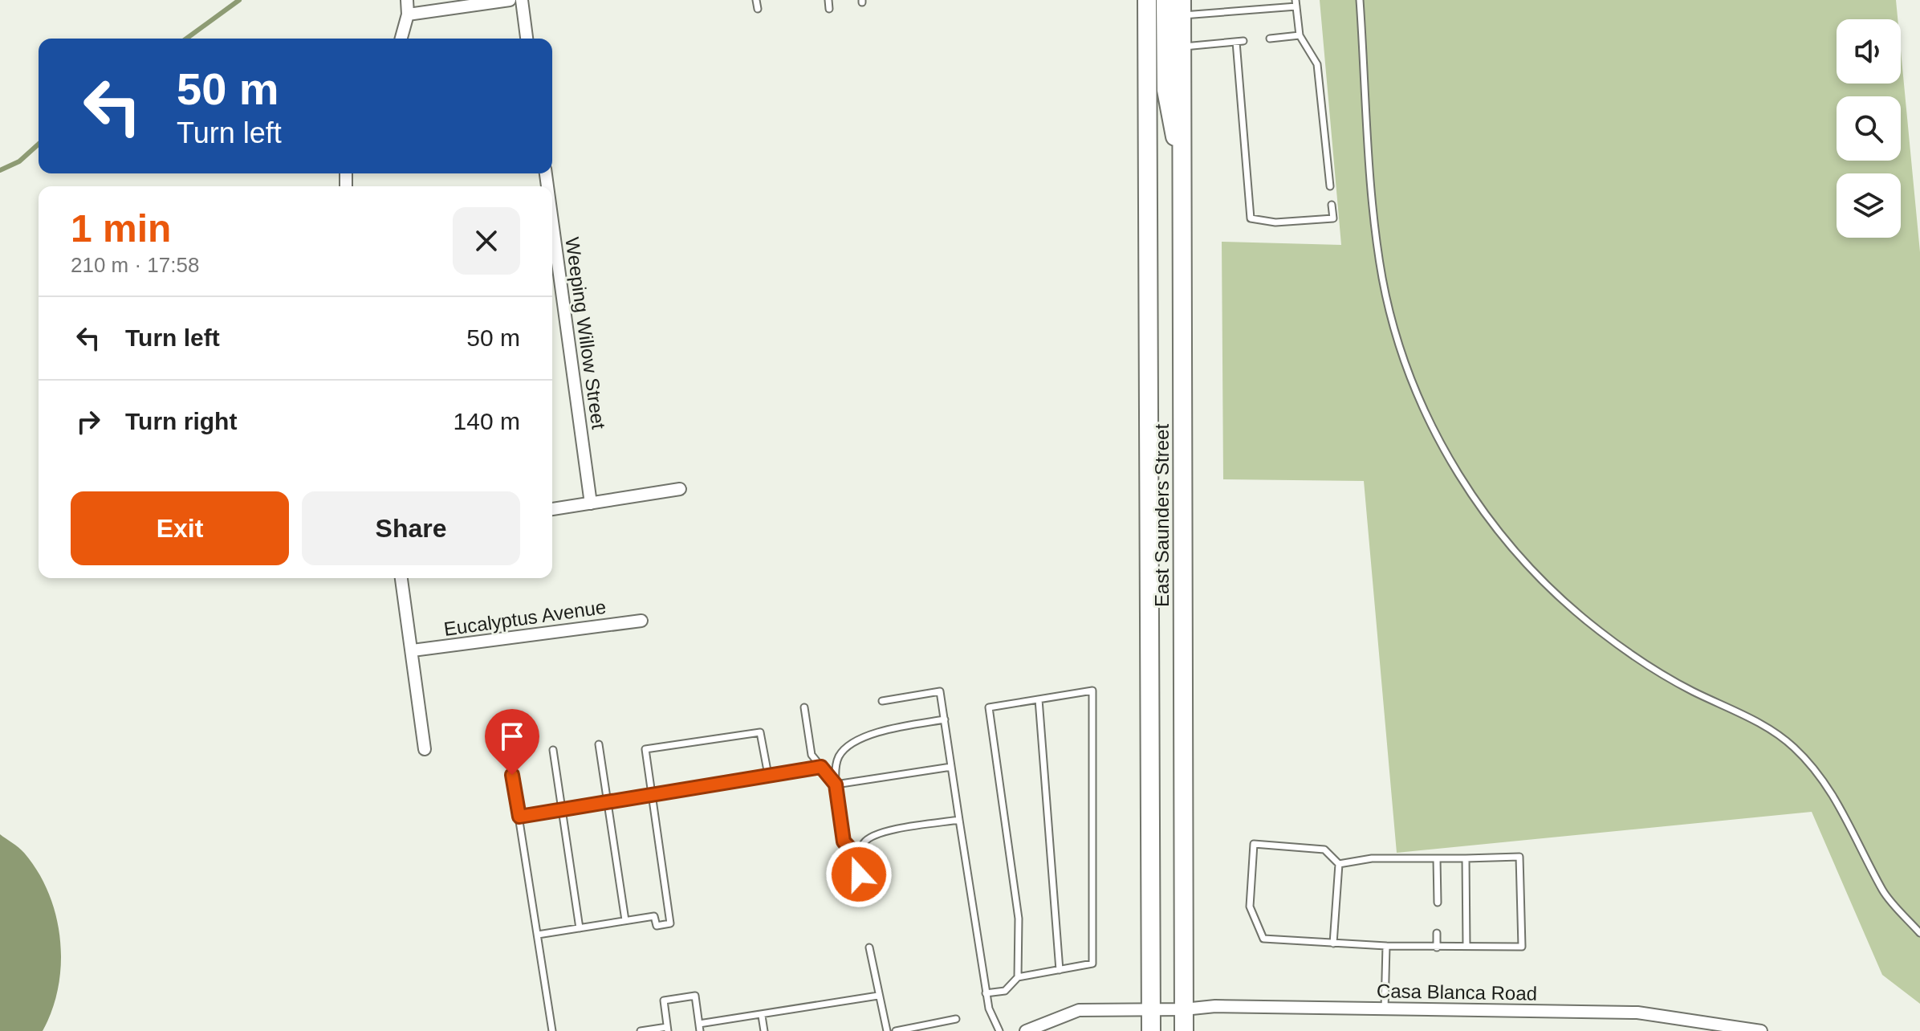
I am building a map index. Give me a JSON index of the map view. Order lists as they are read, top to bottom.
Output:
{
  "streets": {
    "main road": ["East Saunders Street"],
    "street": ["Weeping Willow Street", "Eucalyptus Avenue", "Casa Blanca Road"]
  },
  "crossings": [
    ["East Saunders Street", "Casa Blanca Road"]
  ],
  "page": {
    "turn": ["50 m", "Turn left"],
    "heading": ["1 min", "210 m · 17:58"],
    "list": [
      {
        "name": "Turn left",
        "value": "50 m"
      },
      {
        "name": "Turn right",
        "value": "140 m"
      }
    ],
    "buttons": ["Exit", "Share"]
  }
}
